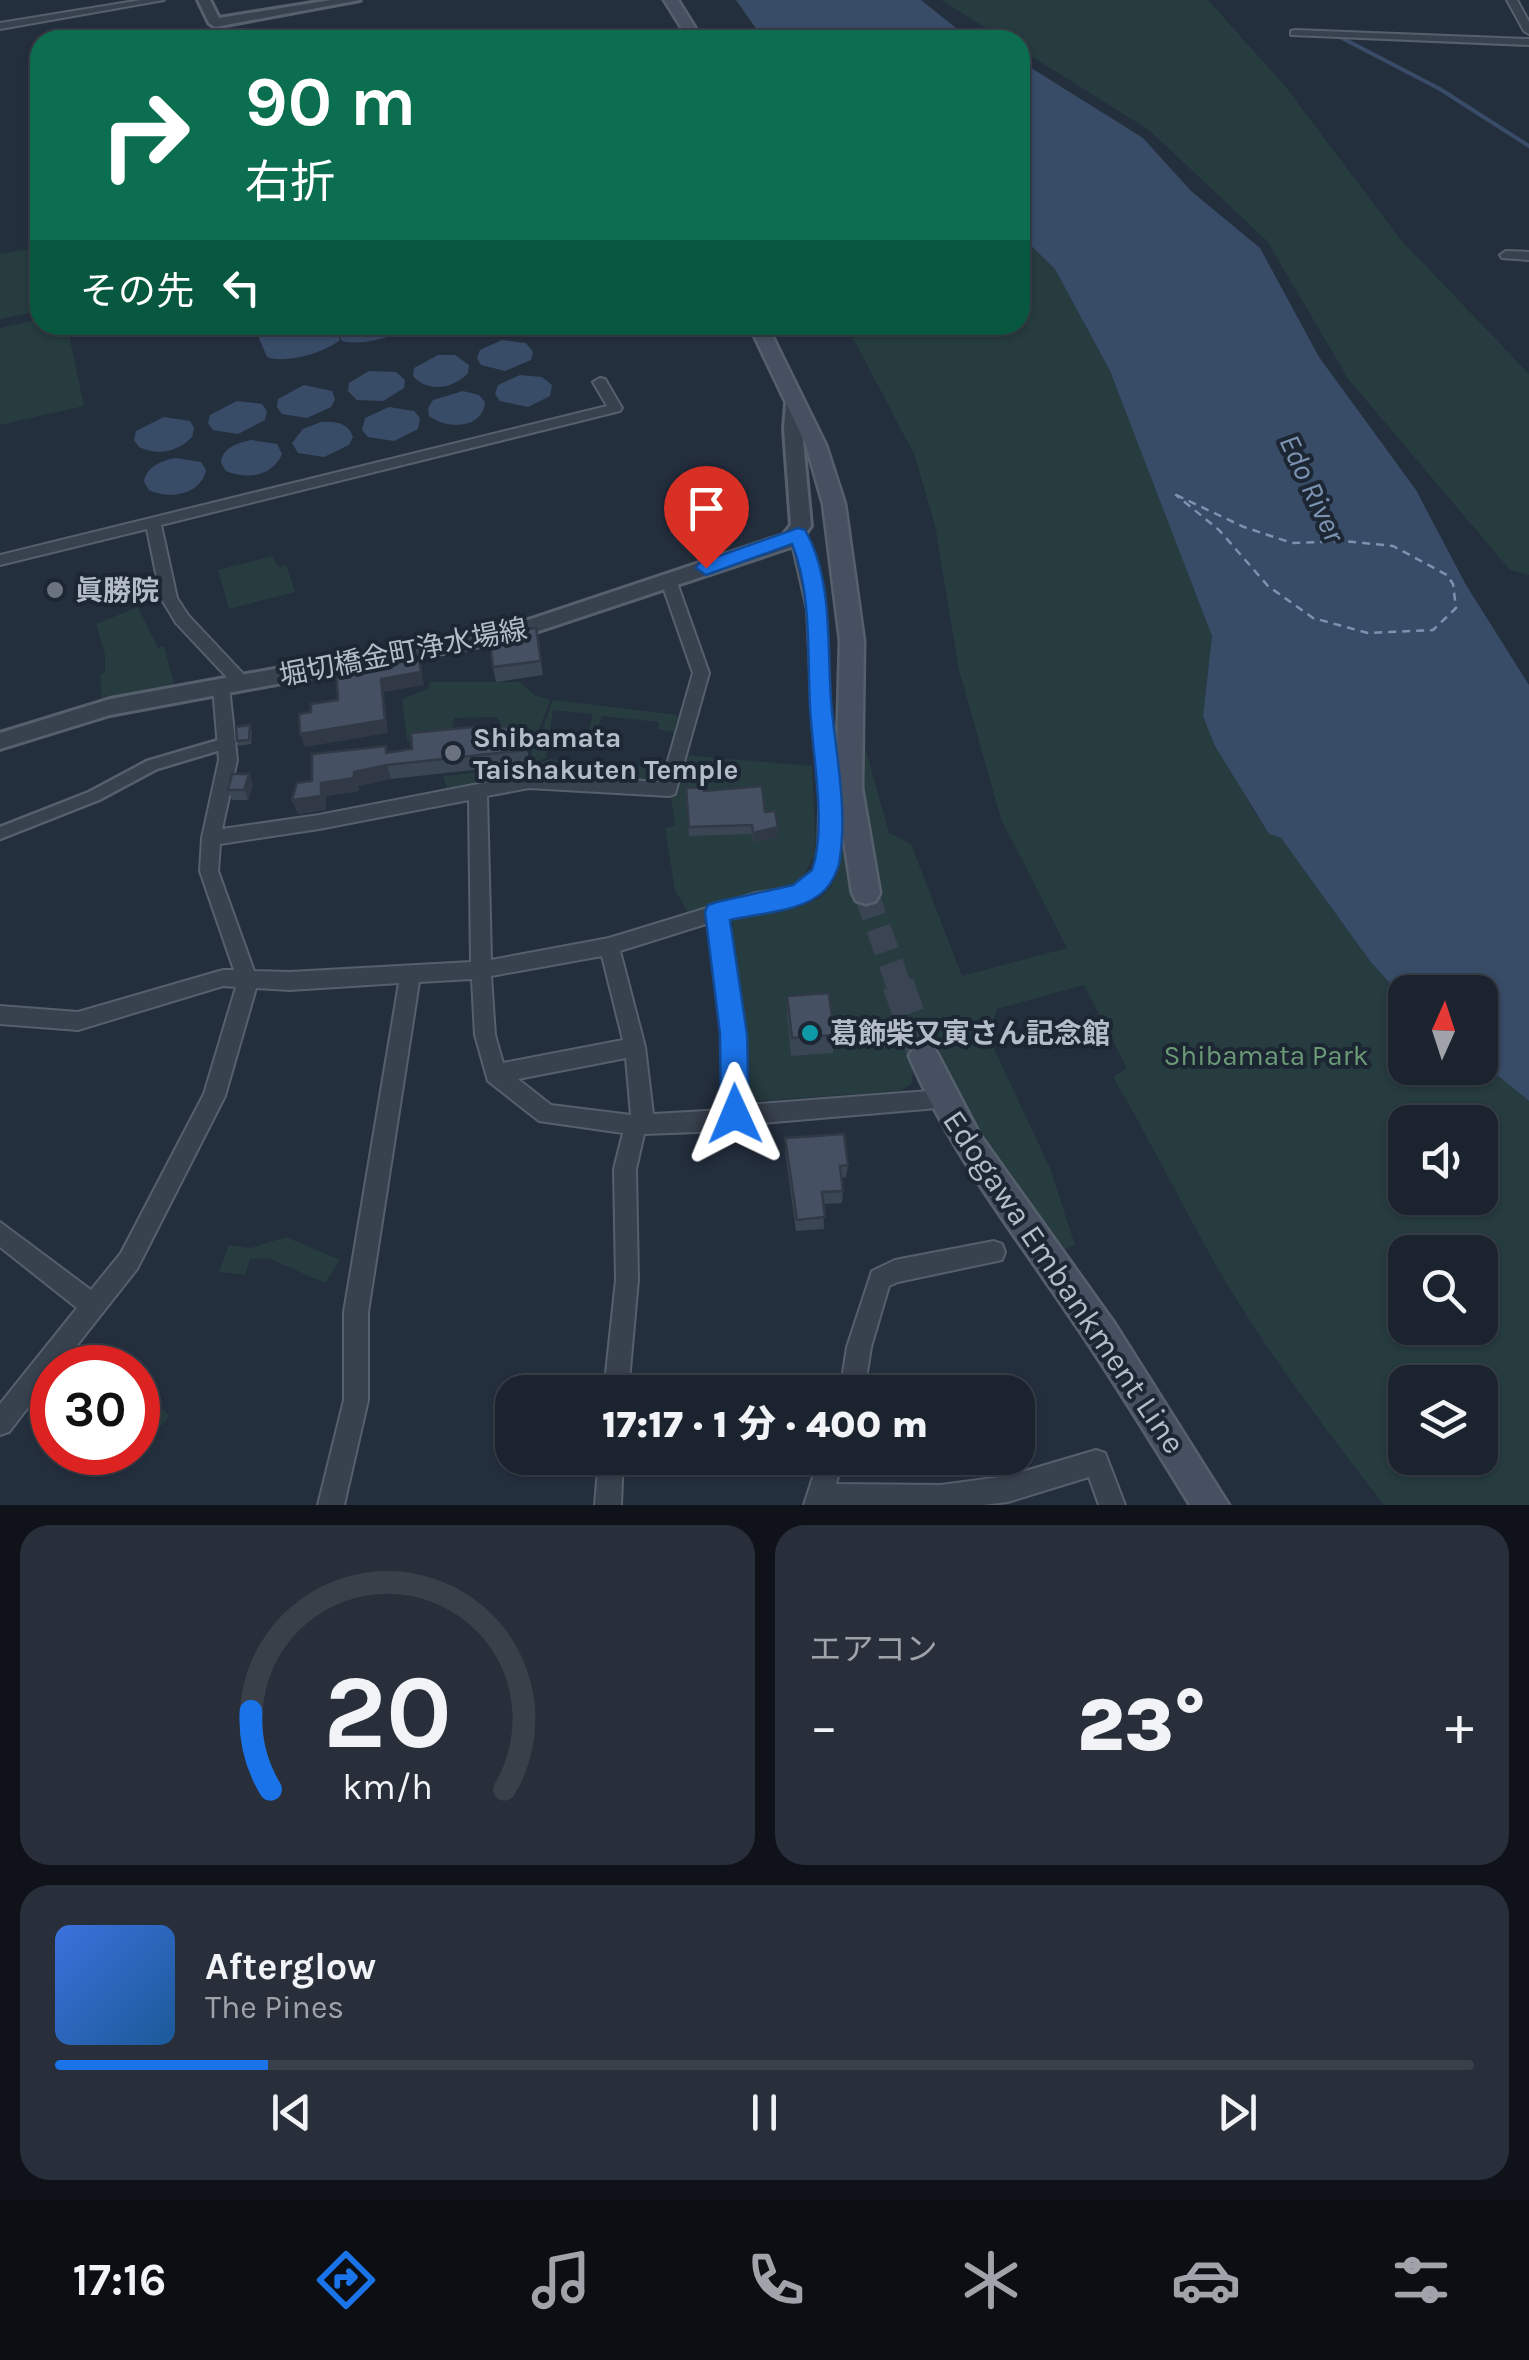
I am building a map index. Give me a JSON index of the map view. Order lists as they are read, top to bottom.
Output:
{
  "streets": {
    "main road": ["Edogawa Embankment Line"],
    "street": ["堀切橋金町浄水場線"]
  },
  "water": ["Edo River"],
  "parks": ["Shibamata Park"],
  "places": ["眞勝院", "Shibamata Taishakuten Temple", "葛飾柴又寅さん記念館"],
  "north": "top",
  "page": {
    "turn": ["90 m", "右折"],
    "then": "その先",
    "limit": "30",
    "trip": "17:17 · 1 分 · 400 m",
    "tile": "エアコン",
    "heat": ["−", "23°", "+"],
    "song": ["Afterglow", "The Pines"],
    "tabs": "17:16",
    "gauge": ["20", "km/h"]
  }
}
